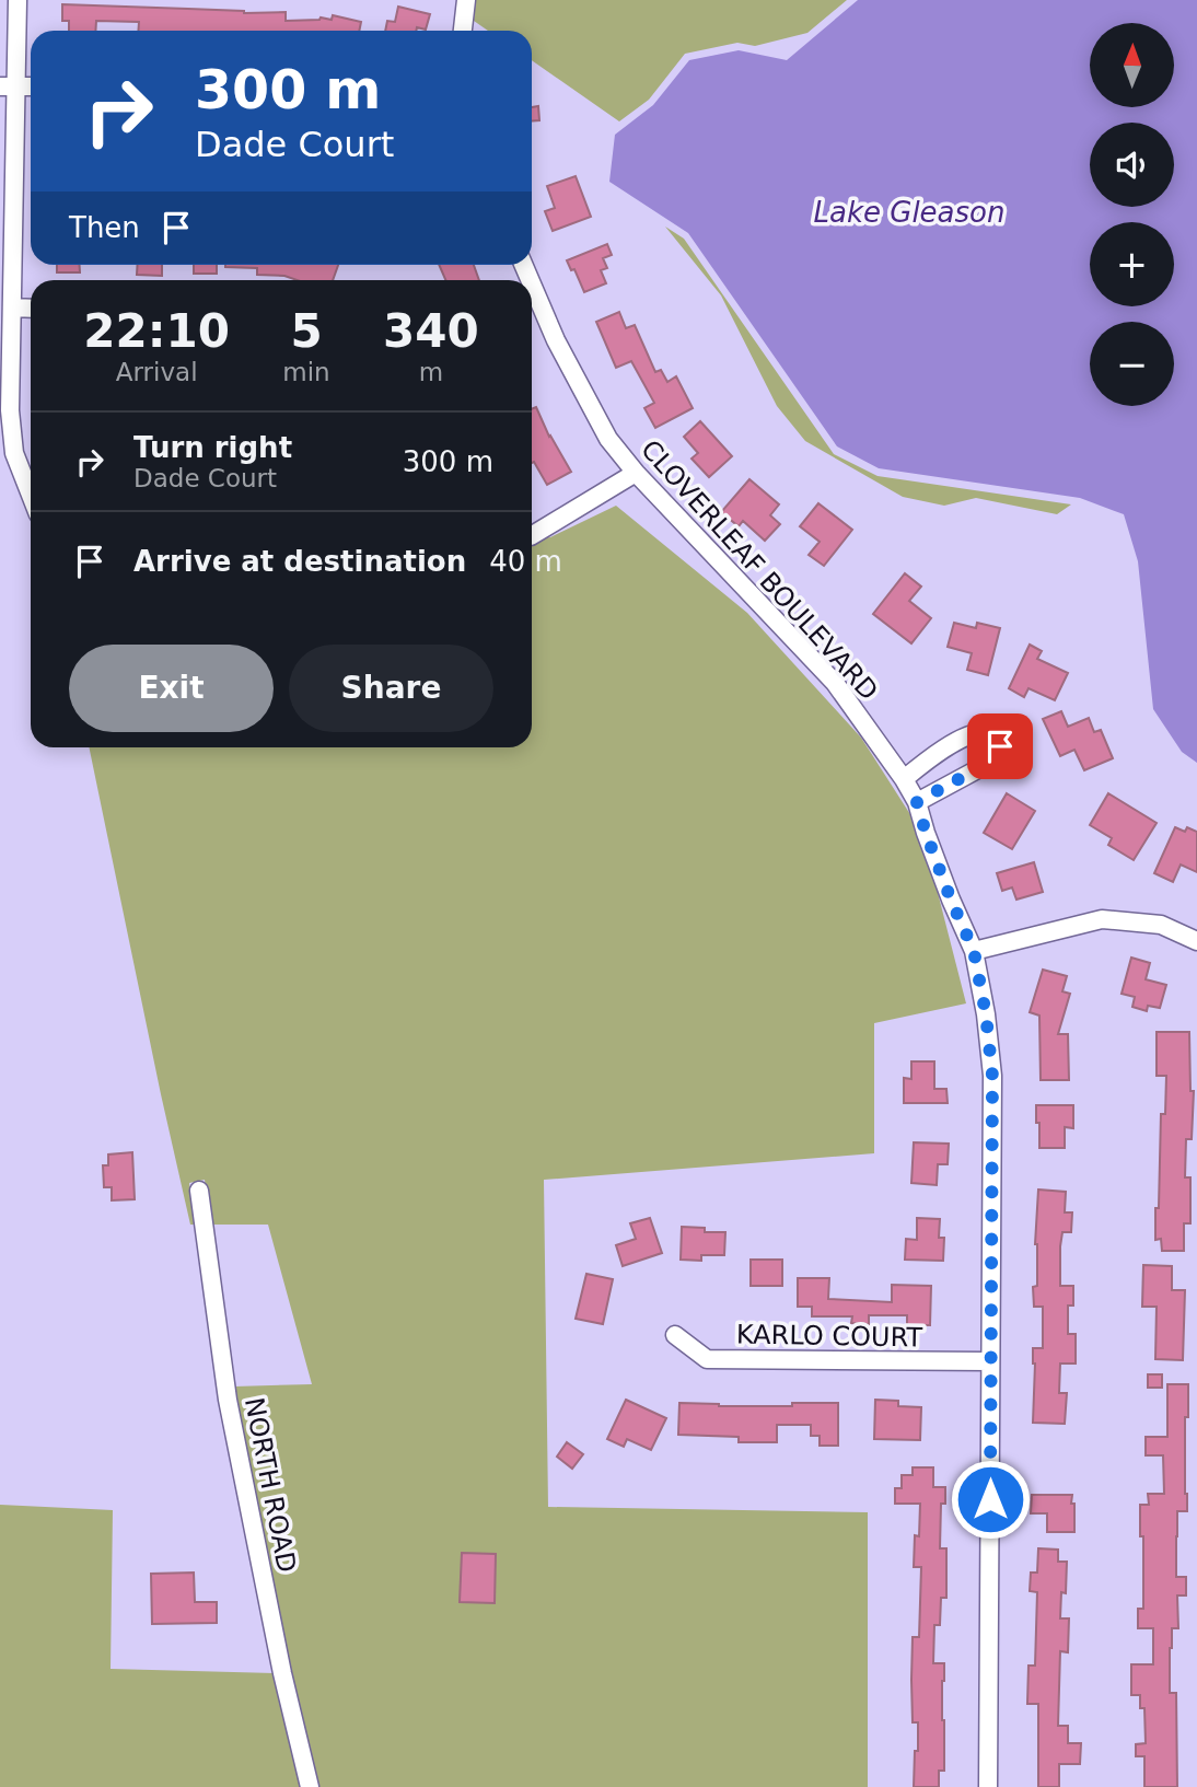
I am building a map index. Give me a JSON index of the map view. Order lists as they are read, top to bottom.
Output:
{
  "streets": {
    "street": ["CLOVERLEAF BOULEVARD", "KARLO COURT", "NORTH ROAD"]
  },
  "crossings": [
    ["CLOVERLEAF BOULEVARD", "KARLO COURT"]
  ],
  "water": ["Lake Gleason"],
  "north": "top",
  "page": {
    "map_buttons": ["+", "−"],
    "turn": ["300 m", "Dade Court"],
    "then": "Then",
    "eta": [
      "22:10",
      "Arrival",
      "5",
      "min",
      "340",
      "m"
    ],
    "list": [
      {
        "name": "Turn right",
        "note": "Dade Court",
        "value": "300 m"
      },
      {
        "name": "Arrive at destination",
        "value": "40 m"
      }
    ],
    "buttons": ["Exit", "Share"]
  }
}
